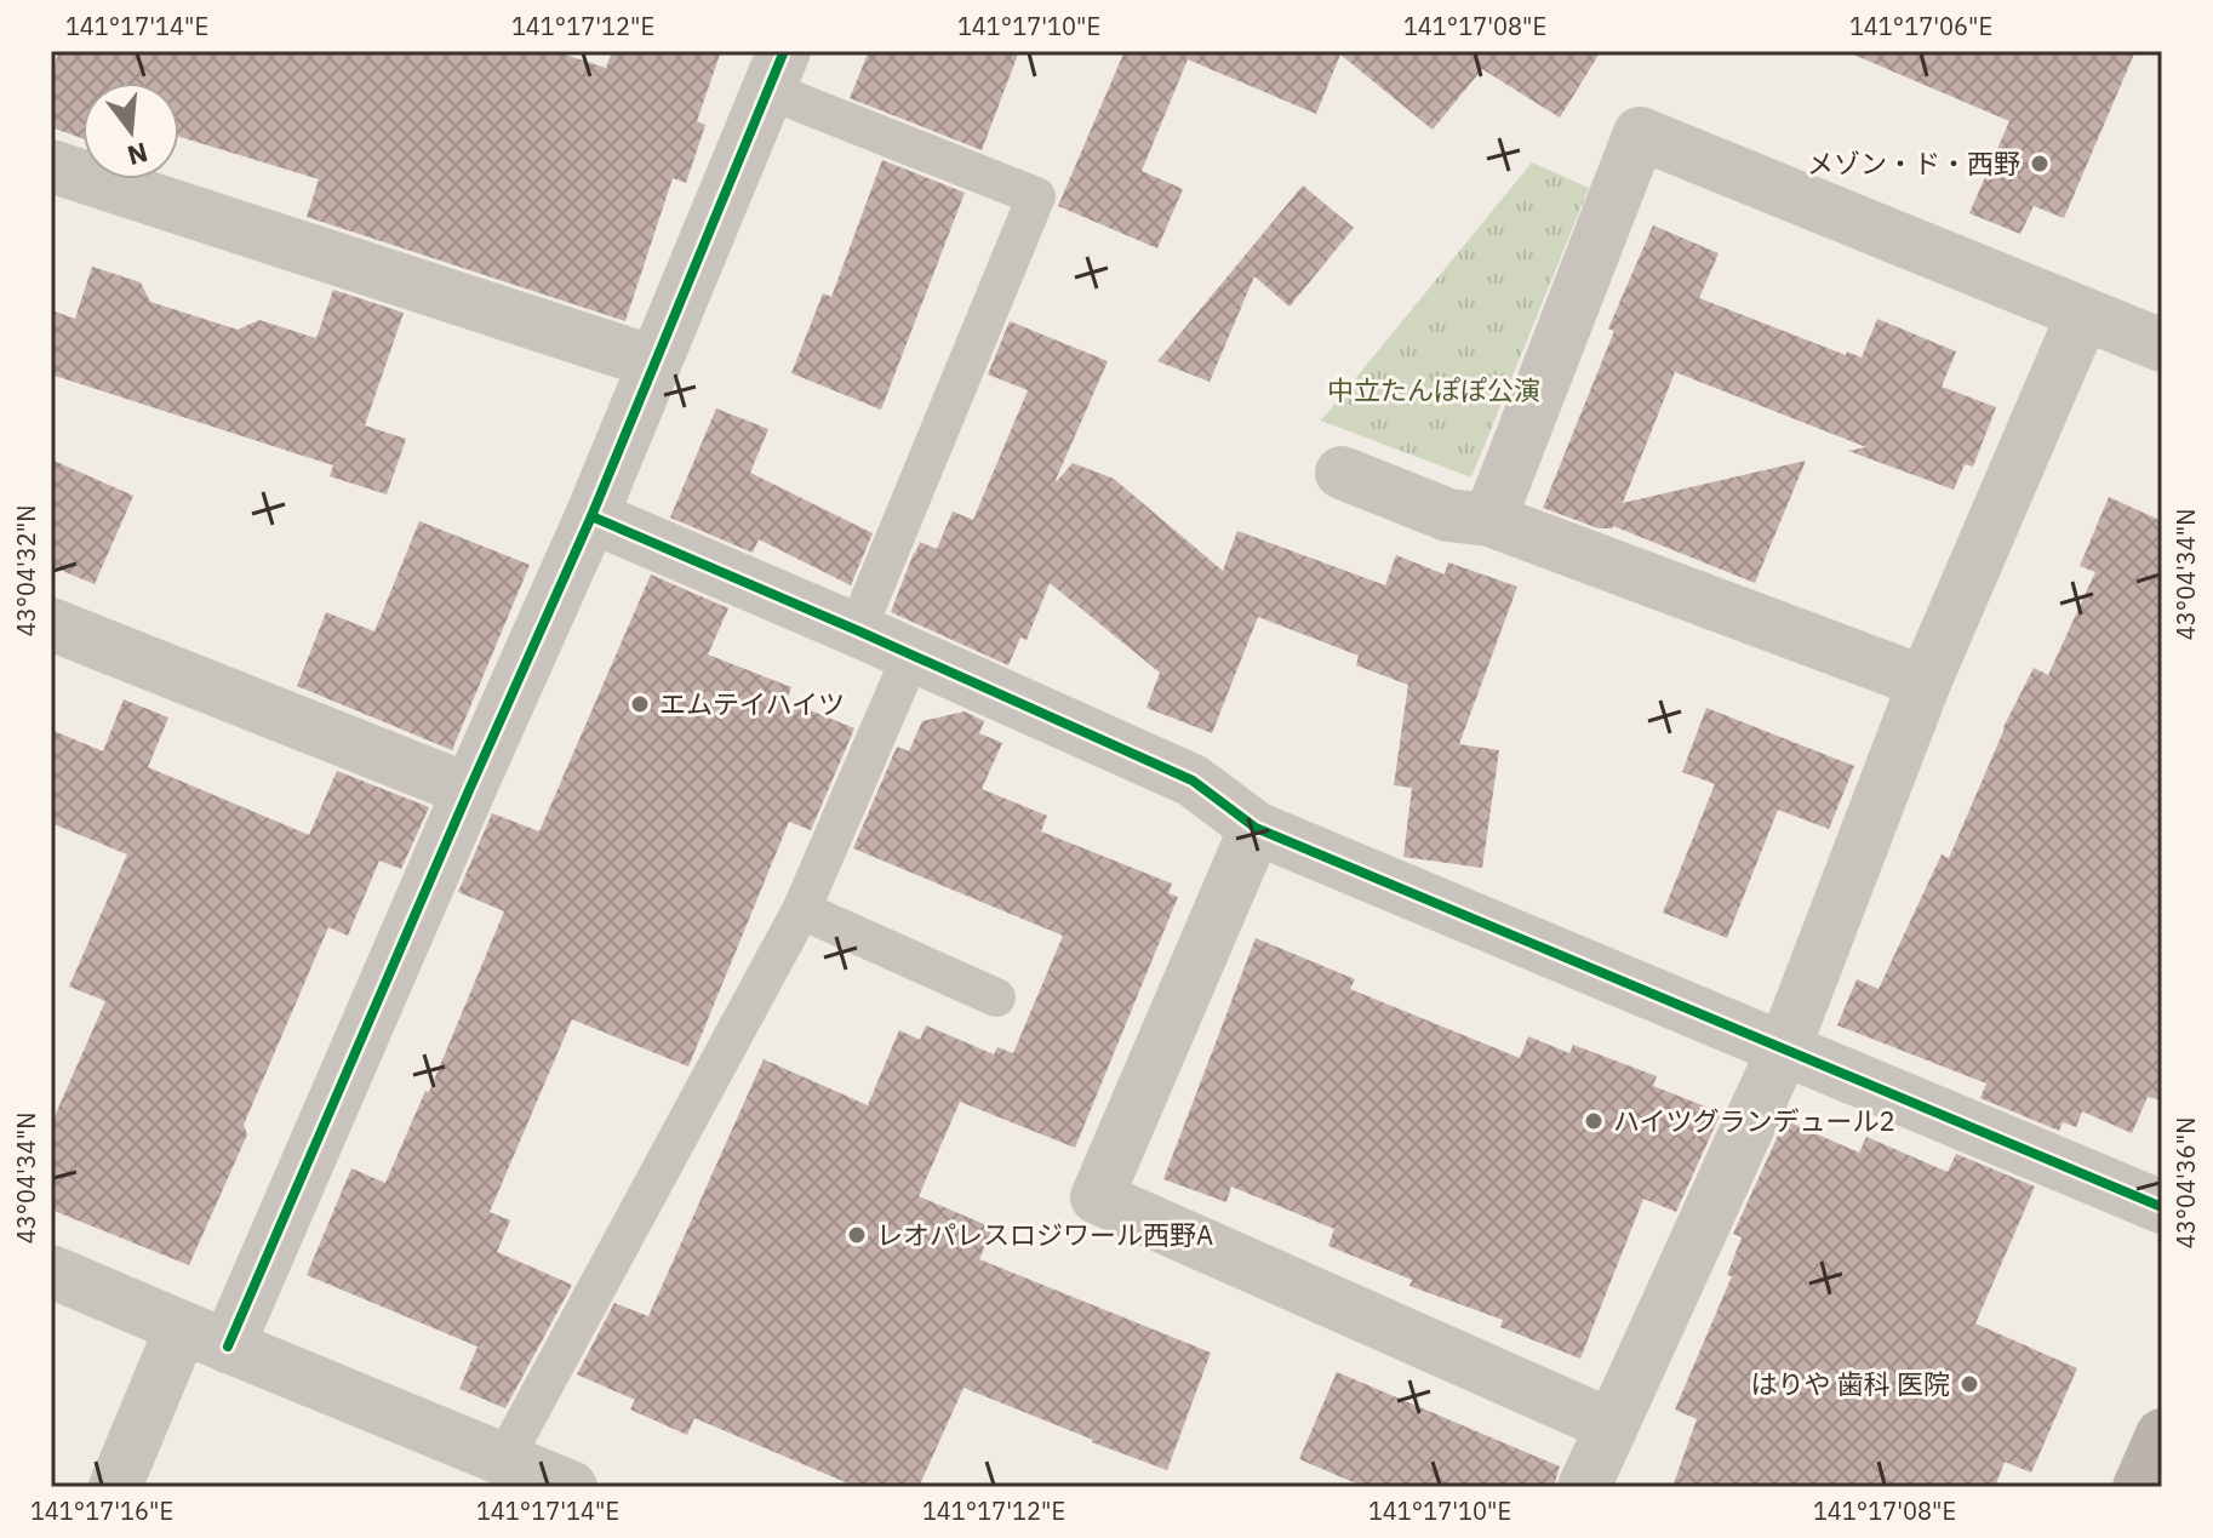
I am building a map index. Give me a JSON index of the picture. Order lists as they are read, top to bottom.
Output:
{
  "parks": ["中立たんぽぽ公演"],
  "places": [
    "メゾン・ド・西野",
    "エムテイハイツ",
    "ハイツグランデュール2",
    "レオパレスロジワール西野A",
    "はりや 歯科 医院"
  ],
  "north": "bottom",
  "coordinates": [
    "141°17'14\"E",
    "141°17'12\"E",
    "141°17'10\"E",
    "141°17'08\"E",
    "141°17'06\"E",
    "43°04'32\"N",
    "43°04'34\"N",
    "43°04'36\"N",
    "141°17'16\"E"
  ]
}
